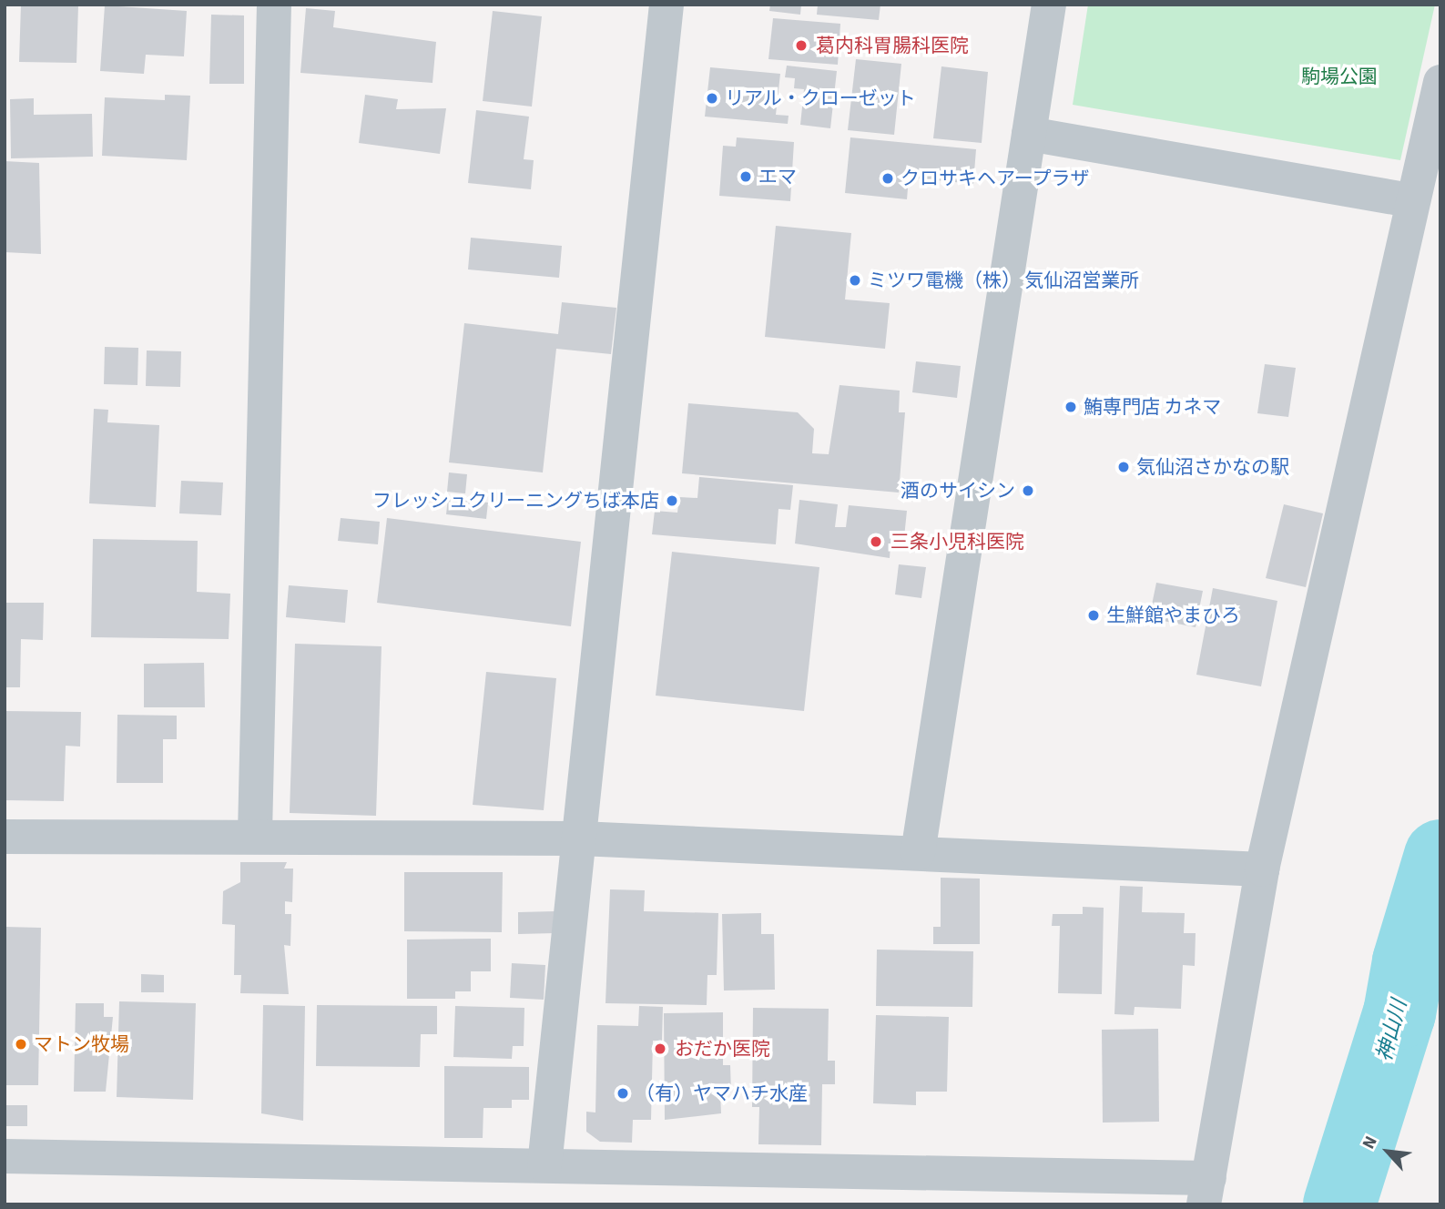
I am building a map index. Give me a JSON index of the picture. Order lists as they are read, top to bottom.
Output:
{
  "water": ["神山川"],
  "parks": ["駒場公園"],
  "places": [
    "葛内科胃腸科医院",
    "リアル・クローゼット",
    "エマ",
    "クロサキヘアープラザ",
    "ミツワ電機（株） 気仙沼営業所",
    "鮪専門店 カネマ",
    "気仙沼さかなの駅",
    "酒のサイシン",
    "フレッシュクリーニングちば本店",
    "三条小児科医院",
    "生鮮館やまひろ",
    "マトン牧場",
    "おだか医院",
    "（有）ヤマハチ水産"
  ],
  "north": "top left"
}
